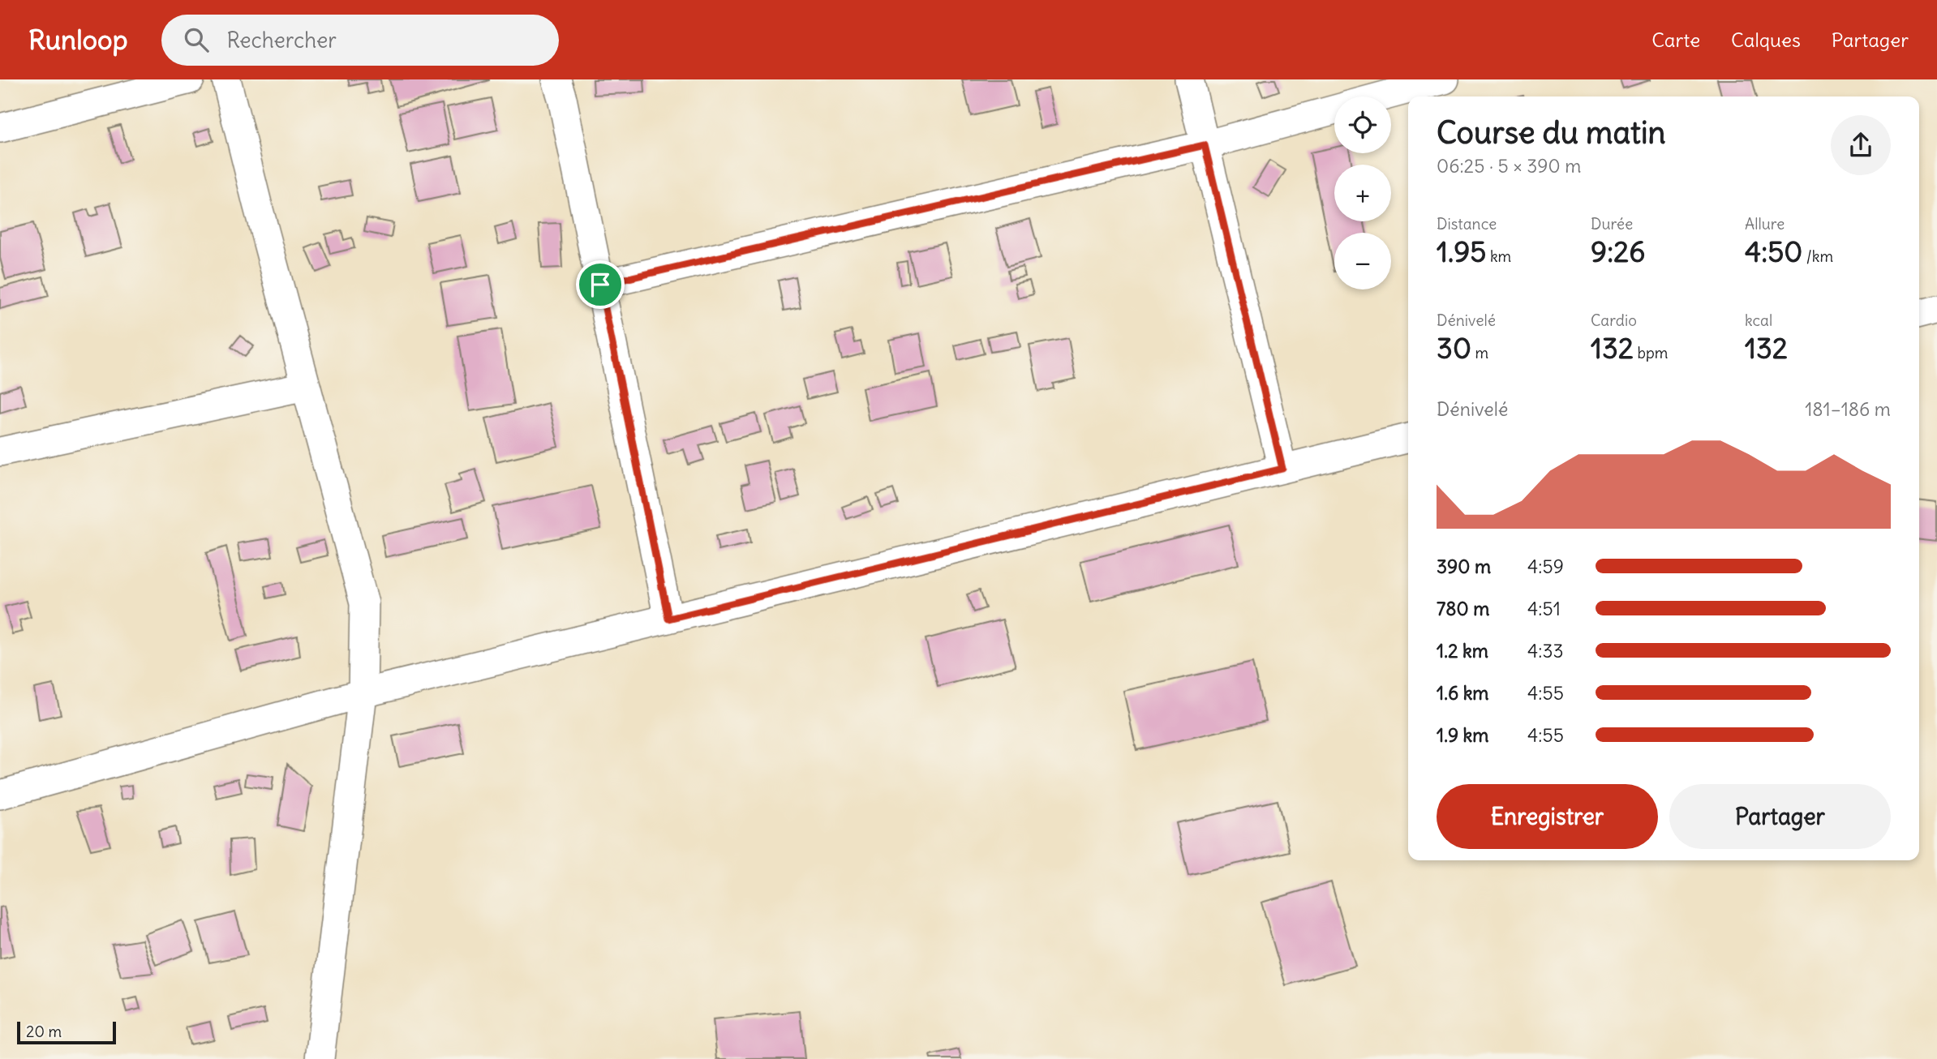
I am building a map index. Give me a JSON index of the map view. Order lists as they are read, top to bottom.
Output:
{
  "scale_bar": "20 m",
  "page": {
    "header": "Runloop",
    "search": "Rechercher",
    "nav": ["Carte", "Calques", "Partager"],
    "map_buttons": ["+", "−"],
    "heading": ["Course du matin", "06:25 · 5 × 390 m"],
    "stats": [
      ["Distance", "1.95 km"],
      ["Durée", "9:26"],
      ["Allure", "4:50 /km"],
      ["Dénivelé", "30 m"],
      ["Cardio", "132 bpm"],
      ["kcal", "132"]
    ],
    "chart": ["Dénivelé", "181–186 m"],
    "list": [
      {
        "name": "390 m",
        "note": "4:59"
      },
      {
        "name": "780 m",
        "note": "4:51"
      },
      {
        "name": "1.2 km",
        "note": "4:33"
      },
      {
        "name": "1.6 km",
        "note": "4:55"
      },
      {
        "name": "1.9 km",
        "note": "4:55"
      }
    ],
    "buttons": ["Enregistrer", "Partager"],
    "scale": "20 m"
  }
}
